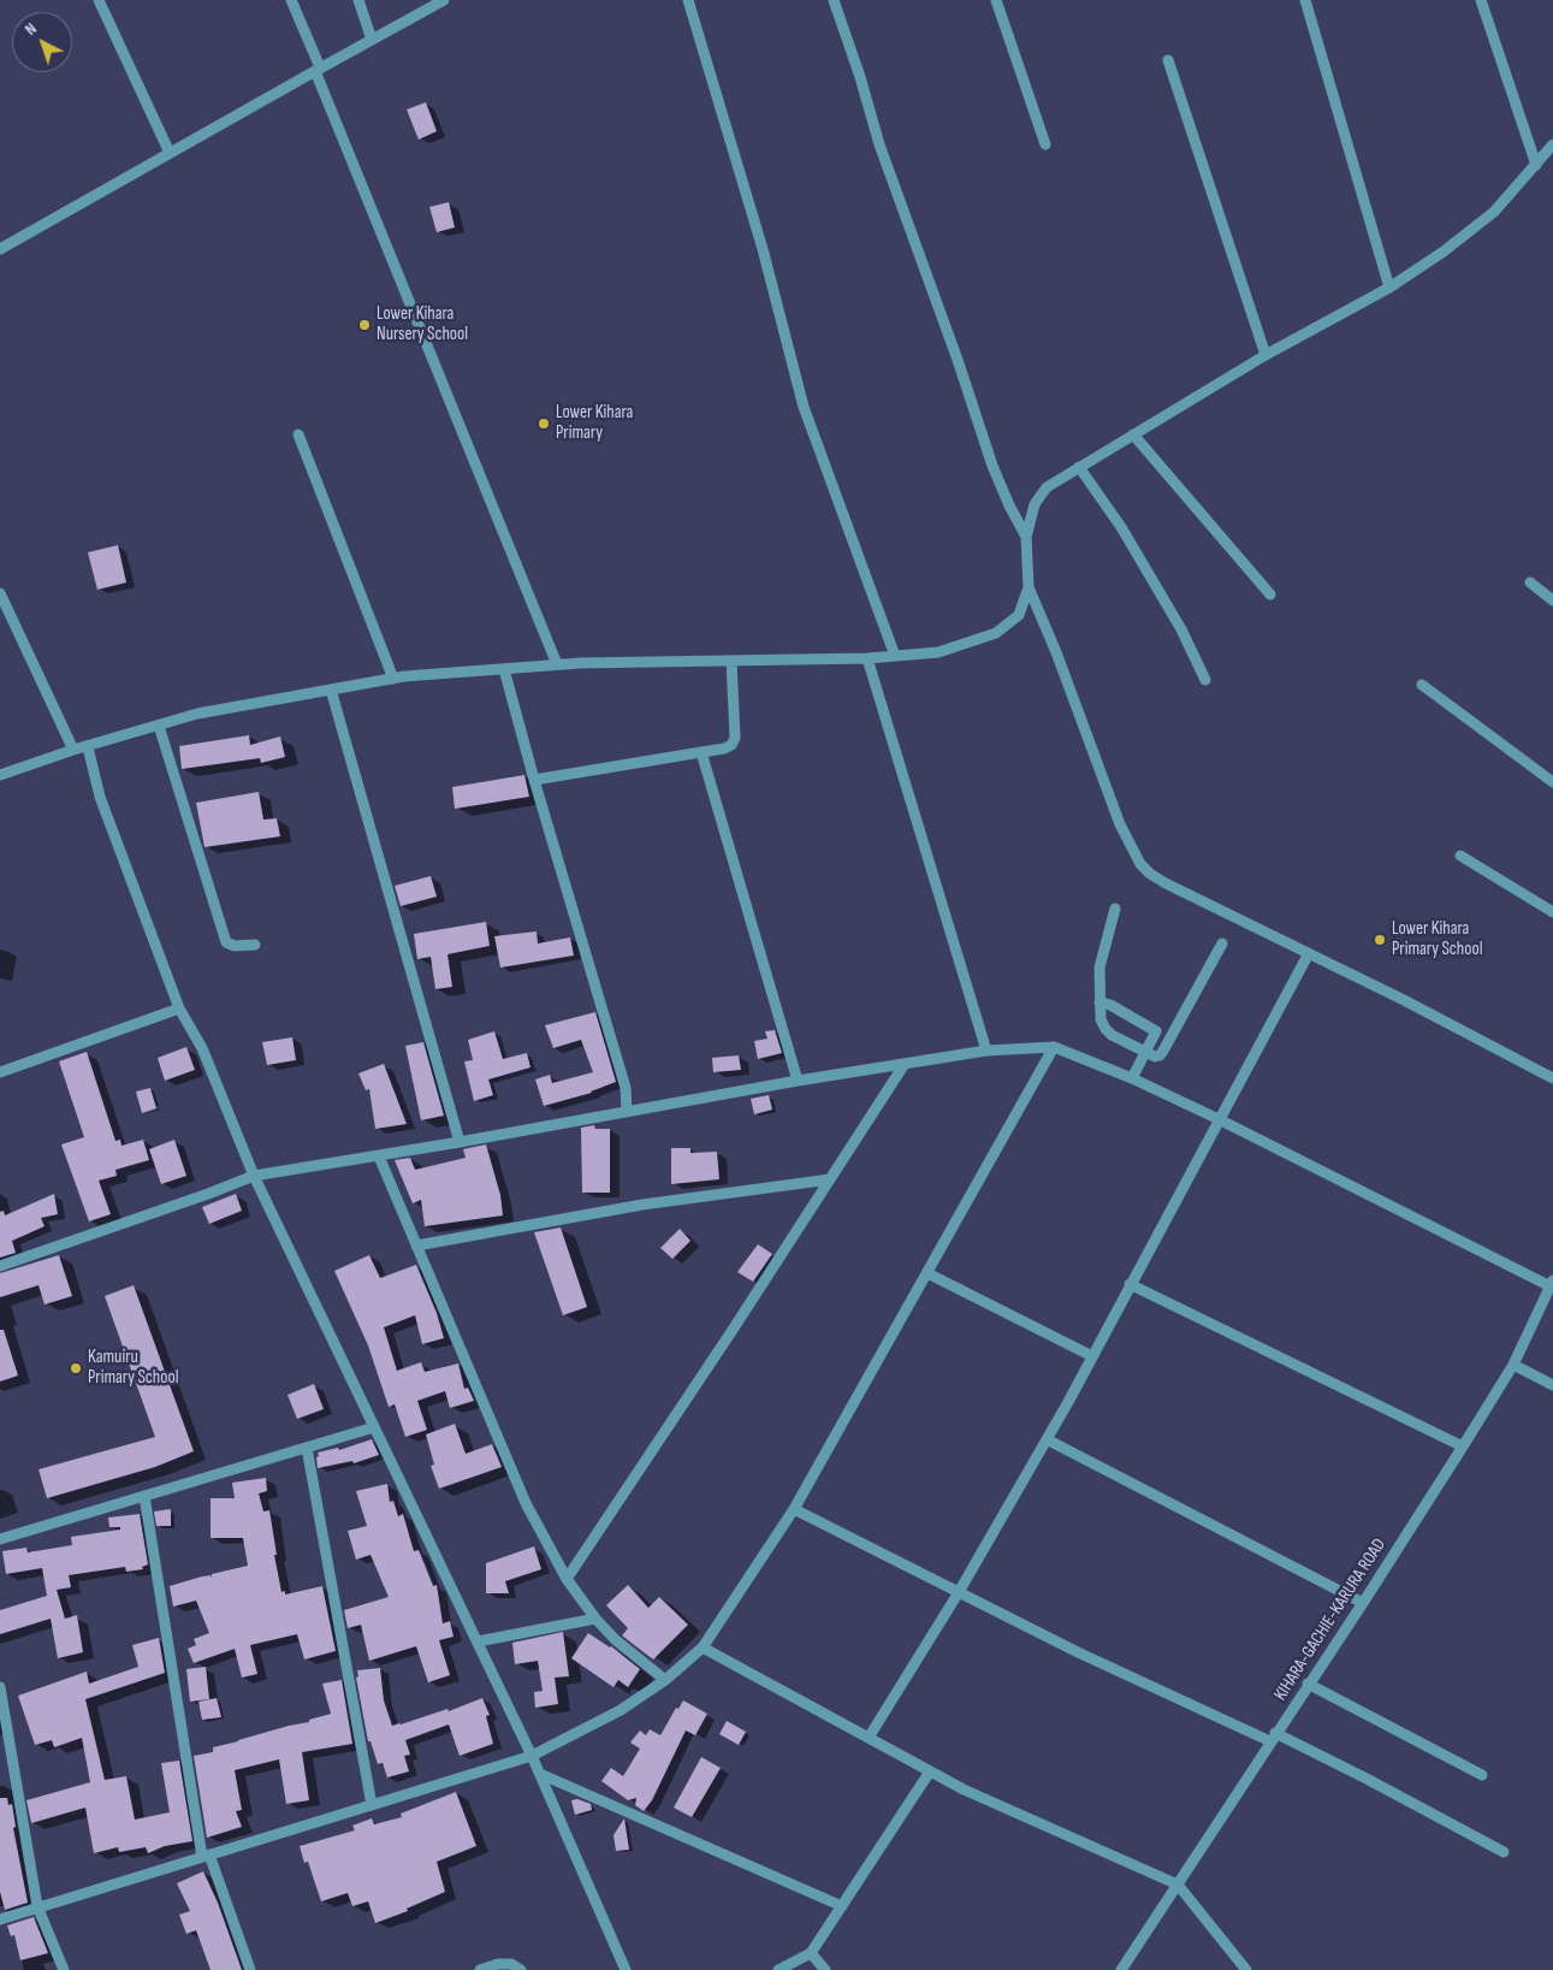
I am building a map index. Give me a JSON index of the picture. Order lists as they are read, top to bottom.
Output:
{
  "streets": {
    "street": ["KIHARA-GACHIE-KARURA ROAD"]
  },
  "places": [
    "Lower Kihara Nursery School",
    "Lower Kihara Primary",
    "Lower Kihara Primary School",
    "Kamuiru Primary School"
  ],
  "north": "top left"
}
